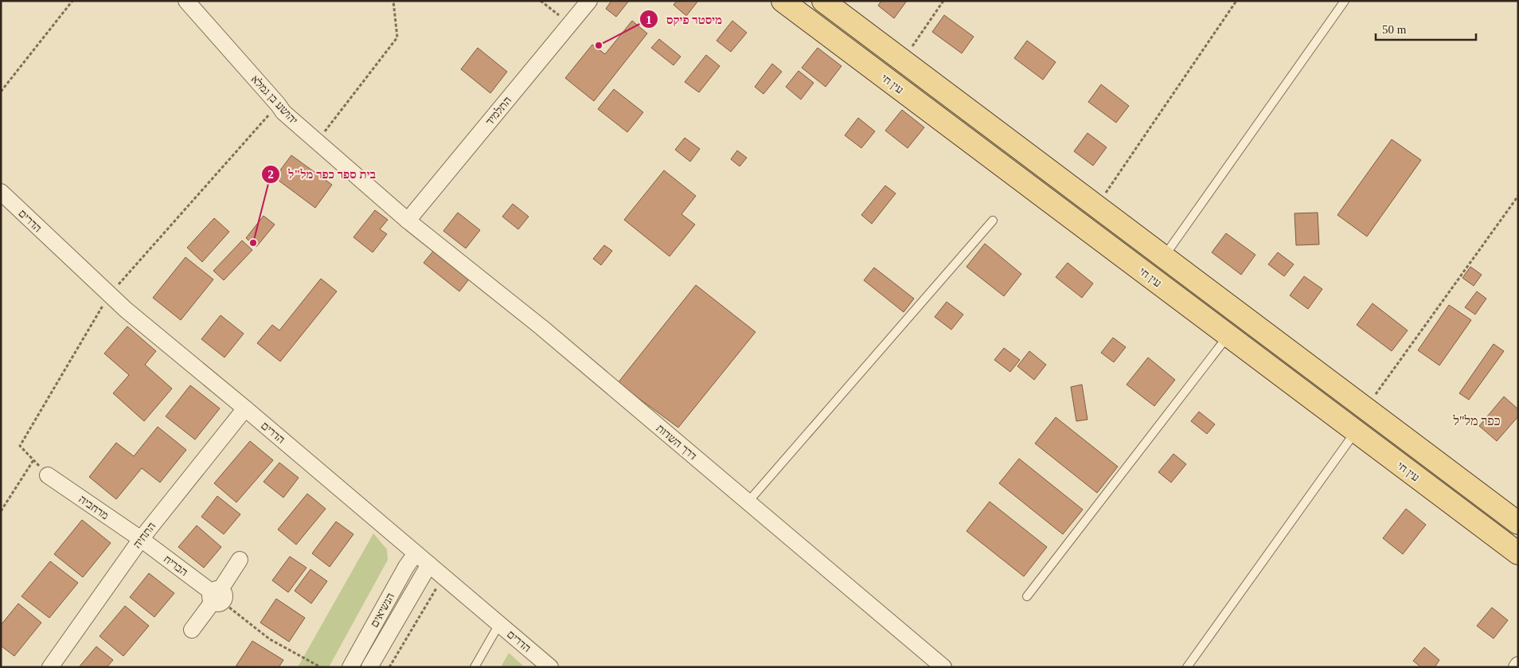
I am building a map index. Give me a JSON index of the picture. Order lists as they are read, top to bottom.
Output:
{
  "streets": {
    "main road": ["עין חי"],
    "street": [
      "יהושע בן גמלא",
      "התלמיד",
      "הדרים",
      "דרך השדות",
      "מרחביה",
      "התחיה",
      "הבריח",
      "הנשיאים"
    ]
  },
  "crossings": [
    ["יהושע בן גמלא", "התלמיד"],
    ["יהושע בן גמלא", "דרך השדות"],
    ["התלמיד", "דרך השדות"],
    ["הדרים", "התחיה"],
    ["הדרים", "הנשיאים"],
    ["מרחביה", "התחיה"],
    ["מרחביה", "הבריח"],
    ["התחיה", "הבריח"]
  ],
  "districts": ["כפר מל\"ל"],
  "places": ["מיסטר פיקס", "בית ספר כפר מל\"ל"],
  "scale_bar": "50 m"
}
